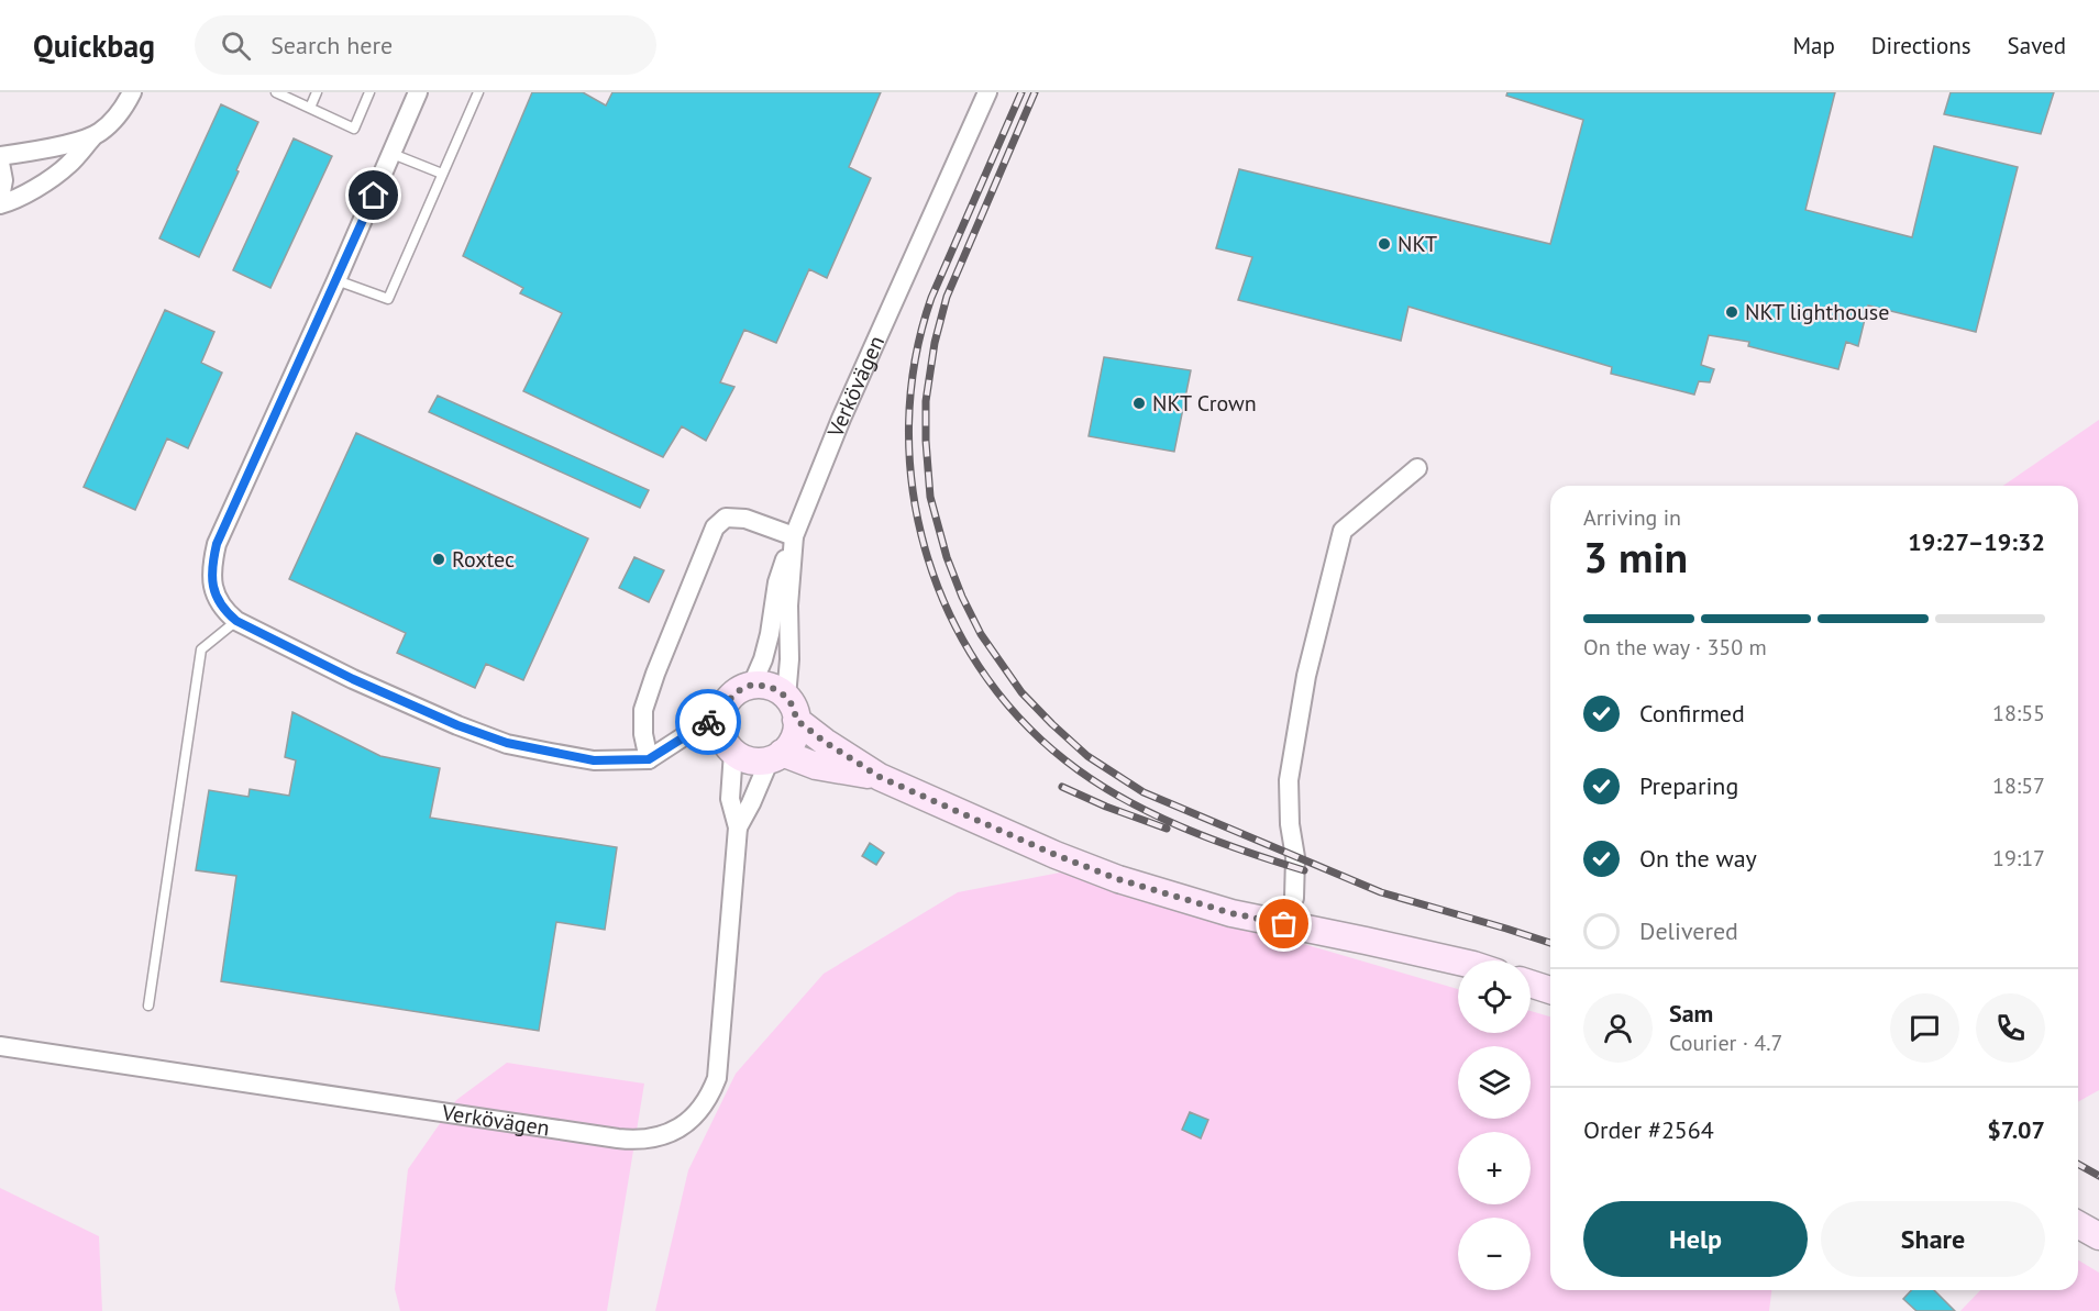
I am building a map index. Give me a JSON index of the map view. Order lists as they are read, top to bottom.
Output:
{
  "streets": {
    "main road": ["Verkövägen"]
  },
  "places": [
    "NKT",
    "NKT lighthouse",
    "NKT Crown",
    "Roxtec"
  ],
  "page": {
    "header": "Quickbag",
    "search": "Search here",
    "nav": ["Map", "Directions", "Saved"],
    "heading": ["3 min", "Arriving in", "19:27–19:32"],
    "panel": [
      "Sam",
      "Courier · 4.7",
      "Order #2564",
      "$7.07"
    ],
    "bar": "On the way · 350 m",
    "list": [
      ["Confirmed", "18:55"],
      ["Preparing", "18:57"],
      ["On the way", "19:17"],
      "Delivered"
    ],
    "map_buttons": ["+", "−"],
    "buttons": ["Help", "Share"]
  }
}
